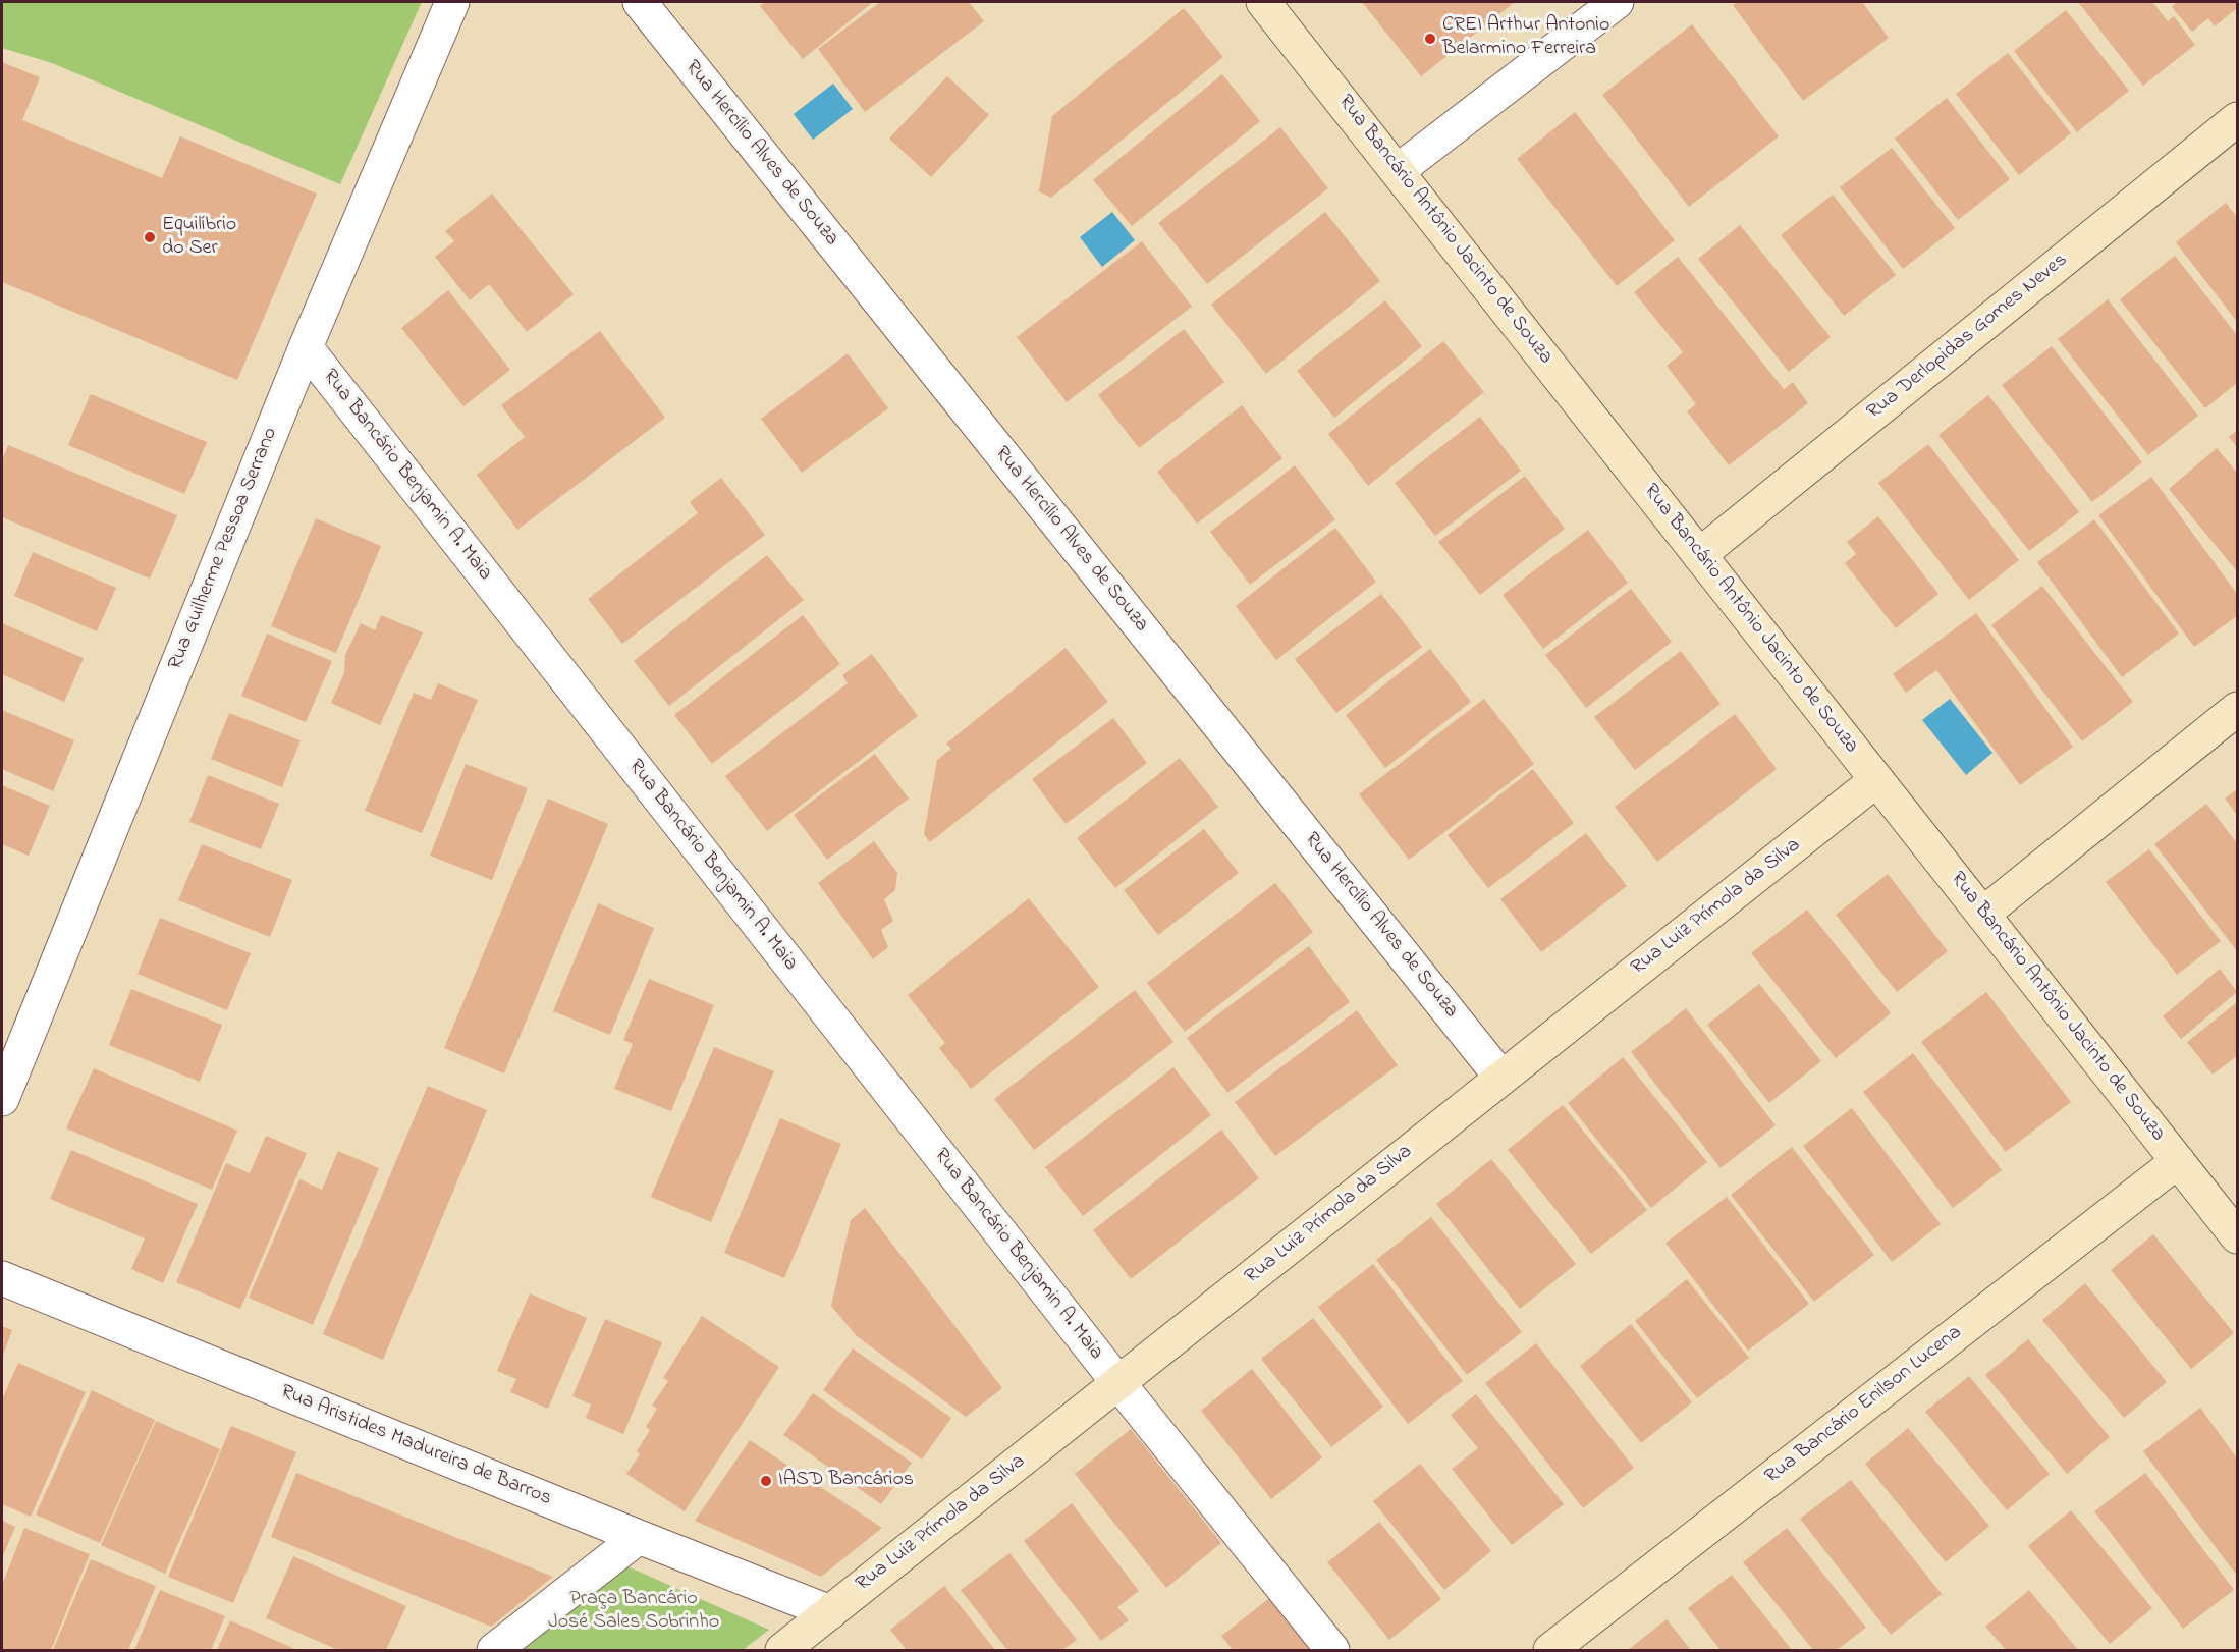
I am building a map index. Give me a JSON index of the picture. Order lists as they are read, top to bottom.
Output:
{
  "streets": {
    "street": [
      "Rua Hercílio Alves de Souza",
      "Rua Bancário Antônio Jacinto de Souza",
      "Rua Derlopidas Gomes Neves",
      "Rua Bancário Benjamin A. Maia",
      "Rua Guilherme Pessoa Serrano",
      "Rua Luiz Prímola da Silva",
      "Rua Bancário Enilson Lucena",
      "Rua Aristides Madureira de Barros"
    ]
  },
  "crossings": [
    ["Rua Hercílio Alves de Souza", "Rua Luiz Prímola da Silva"],
    ["Rua Bancário Antônio Jacinto de Souza", "Rua Derlopidas Gomes Neves"],
    ["Rua Bancário Antônio Jacinto de Souza", "Rua Luiz Prímola da Silva"],
    ["Rua Bancário Antônio Jacinto de Souza", "Rua Bancário Enilson Lucena"],
    ["Rua Bancário Benjamin A. Maia", "Rua Guilherme Pessoa Serrano"],
    ["Rua Bancário Benjamin A. Maia", "Rua Luiz Prímola da Silva"],
    ["Rua Luiz Prímola da Silva", "Rua Aristides Madureira de Barros"]
  ],
  "parks": ["Praça Bancário José Sales Sobrinho"],
  "places": ["CREI Arthur Antonio Belarmino Ferreira", "Equilíbrio do Ser", "IASD Bancários"]
}
